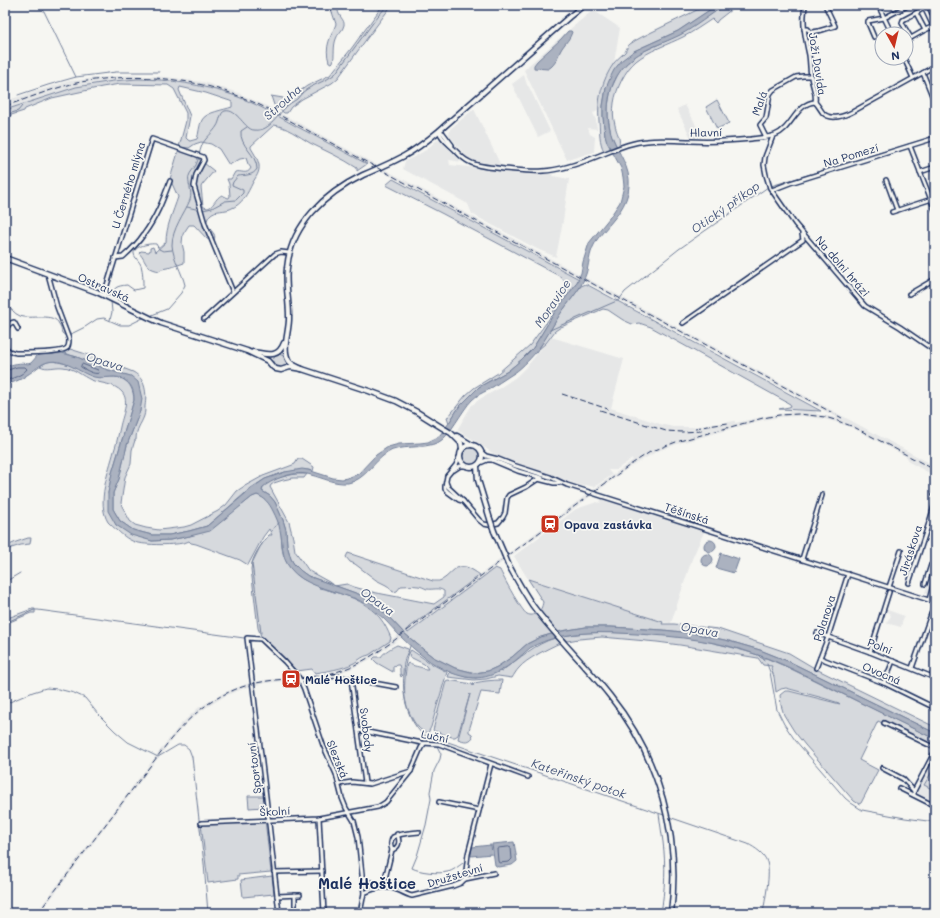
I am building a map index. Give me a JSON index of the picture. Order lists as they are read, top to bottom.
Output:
{
  "streets": {
    "main road": ["Ostravská", "Těšínská"],
    "street": [
      "Joži Davida",
      "Malá",
      "Hlavní",
      "Na Pomezí",
      "U Černého mlýna",
      "Na dolni hrázi",
      "Jiráskova",
      "Polanova",
      "Polní",
      "Ovocná",
      "Svobody",
      "Luční",
      "Slezská",
      "Sportovní",
      "Školní",
      "Družstevní"
    ]
  },
  "crossings": [
    ["Joži Davida", "Malá"],
    ["Joži Davida", "Hlavní"],
    ["Malá", "Hlavní"],
    ["Na Pomezí", "Na dolni hrázi"],
    ["U Černého mlýna", "Ostravská"],
    ["Těšínská", "Polanova"],
    ["Polanova", "Polní"],
    ["Polanova", "Ovocná"],
    ["Svobody", "Luční"],
    ["Luční", "Školní"],
    ["Slezská", "Sportovní"],
    ["Slezská", "Školní"],
    ["Slezská", "Družstevní"],
    ["Sportovní", "Školní"]
  ],
  "districts": ["Malé Hoštice"],
  "water": [
    "Strouha",
    "Otický příkop",
    "Moravice",
    "Opava",
    "Kateřinský potok"
  ],
  "places": {
    "station": ["Opava zastávka", "Malé Hoštice"]
  },
  "north": "bottom"
}
